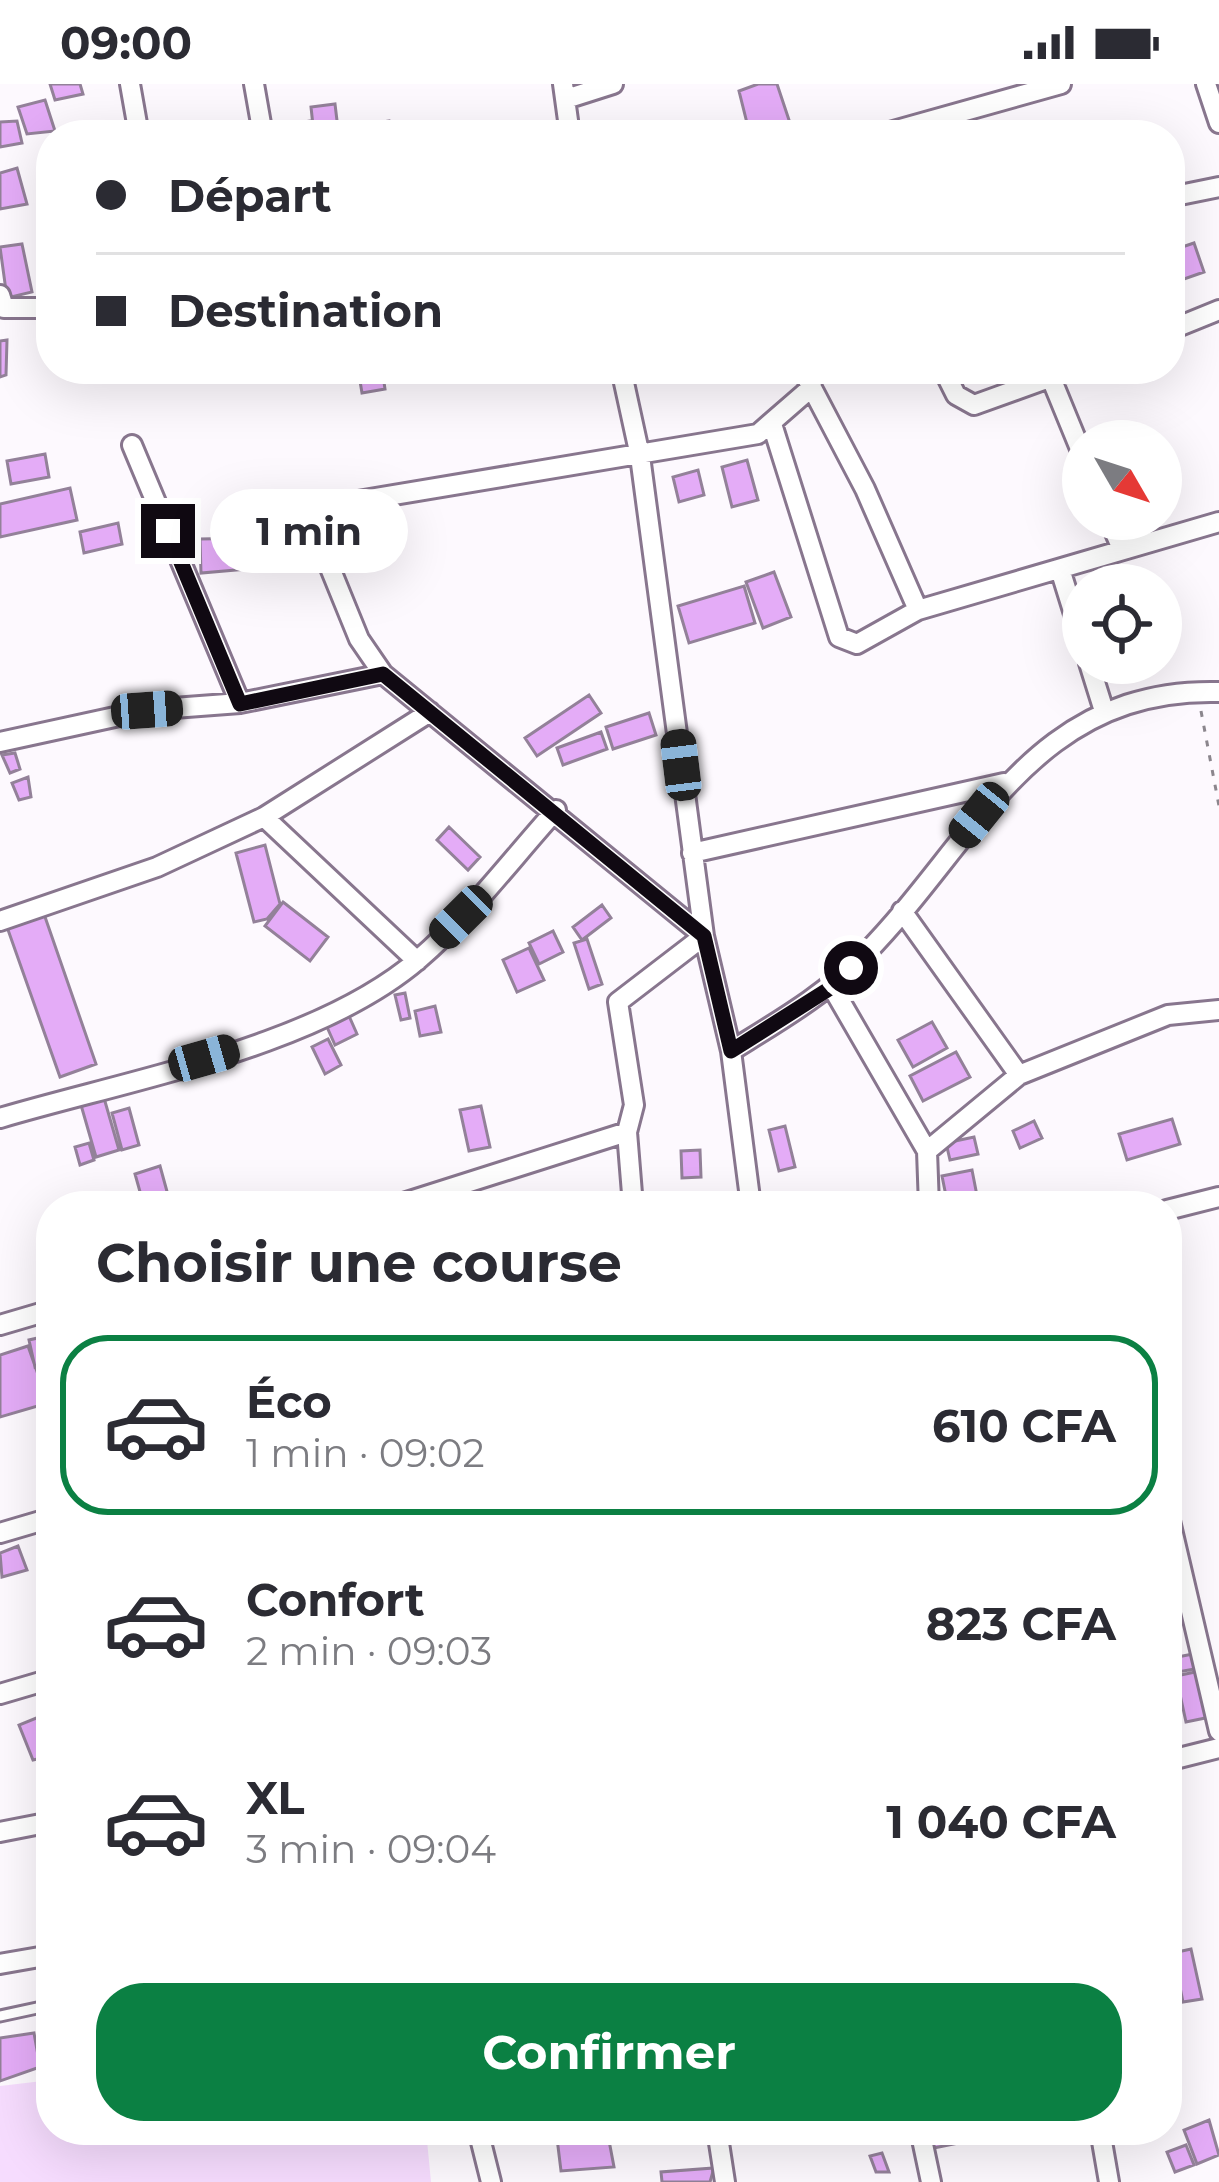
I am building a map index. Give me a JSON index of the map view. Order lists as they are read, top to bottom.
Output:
{
  "north": "bottom right",
  "page": {
    "status": "09:00",
    "banner": ["Départ", "Destination"],
    "bubble": "1 min",
    "heading": "Choisir une course",
    "list": [
      {
        "name": "Éco",
        "note": "1 min · 09:02",
        "value": "610 CFA"
      },
      {
        "name": "Confort",
        "note": "2 min · 09:03",
        "value": "823 CFA"
      },
      {
        "name": "XL",
        "note": "3 min · 09:04",
        "value": "1 040 CFA"
      }
    ],
    "buttons": "Confirmer"
  }
}
